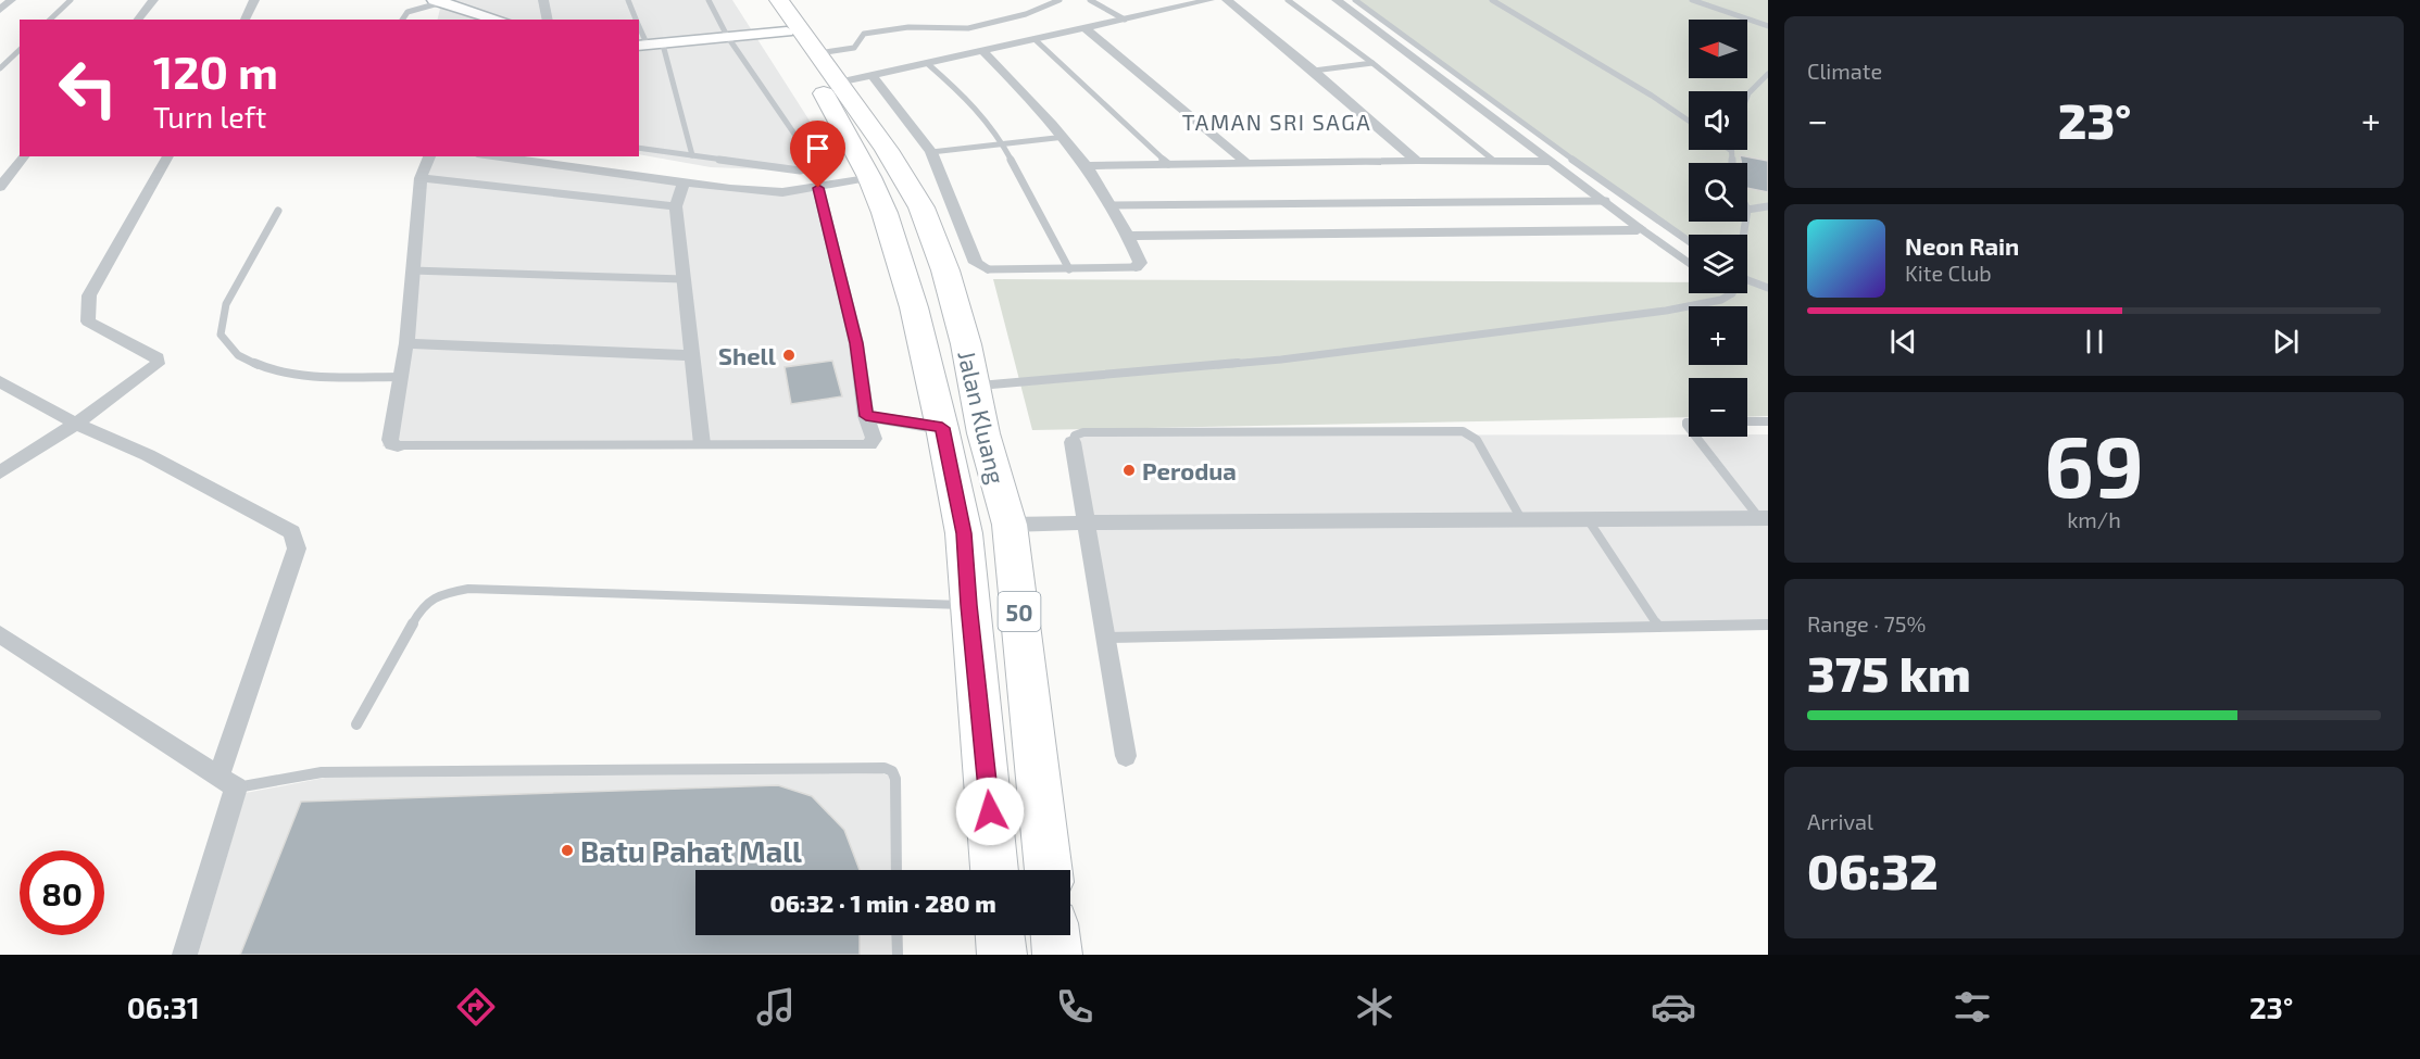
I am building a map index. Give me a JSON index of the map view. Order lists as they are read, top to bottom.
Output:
{
  "streets": {
    "highway": ["Jalan Kluang", "50"]
  },
  "districts": ["TAMAN SRI SAGA"],
  "places": ["Shell", "Perodua", "Batu Pahat Mall"],
  "north": "left",
  "page": {
    "tile": [
      "Climate",
      ["69", "km/h"],
      ["Range · 75%", "375 km"],
      ["Arrival", "06:32"]
    ],
    "map_buttons": ["+", "−"],
    "turn": ["120 m", "Turn left"],
    "heat": ["−", "23°", "+"],
    "song": ["Neon Rain", "Kite Club"],
    "limit": "80",
    "trip": "06:32 · 1 min · 280 m",
    "tabs": ["06:31", "23°"]
  }
}
